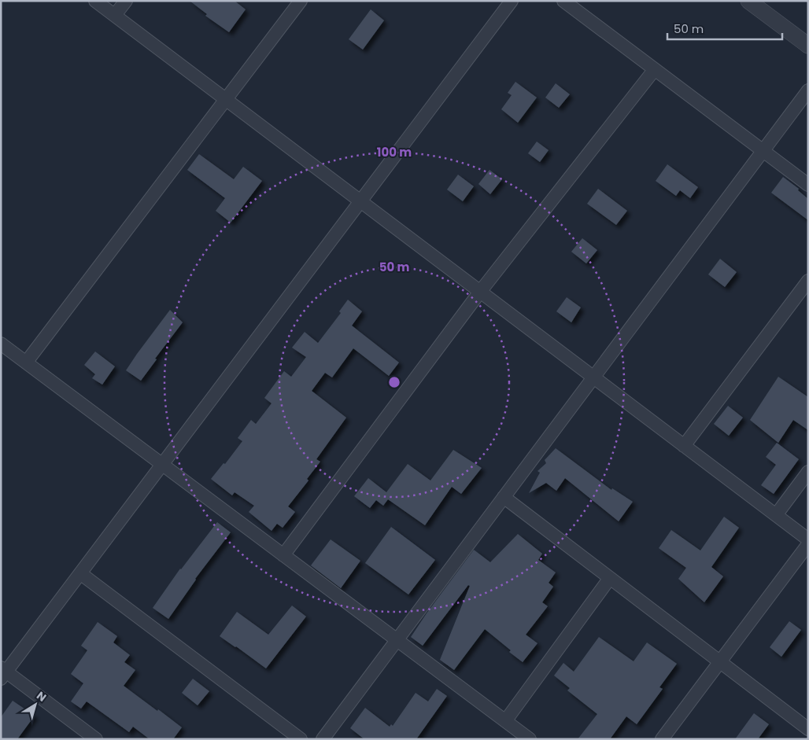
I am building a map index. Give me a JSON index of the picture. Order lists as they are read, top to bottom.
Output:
{
  "scale_bar": "50 m",
  "north": "top right",
  "rings": ["100 m", "50 m"]
}
